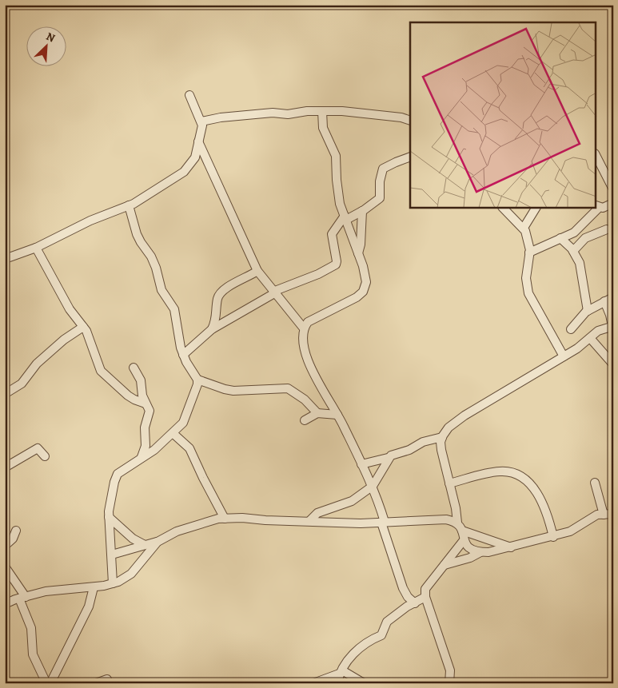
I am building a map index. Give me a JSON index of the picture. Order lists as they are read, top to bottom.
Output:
{
  "north": "top right"
}
